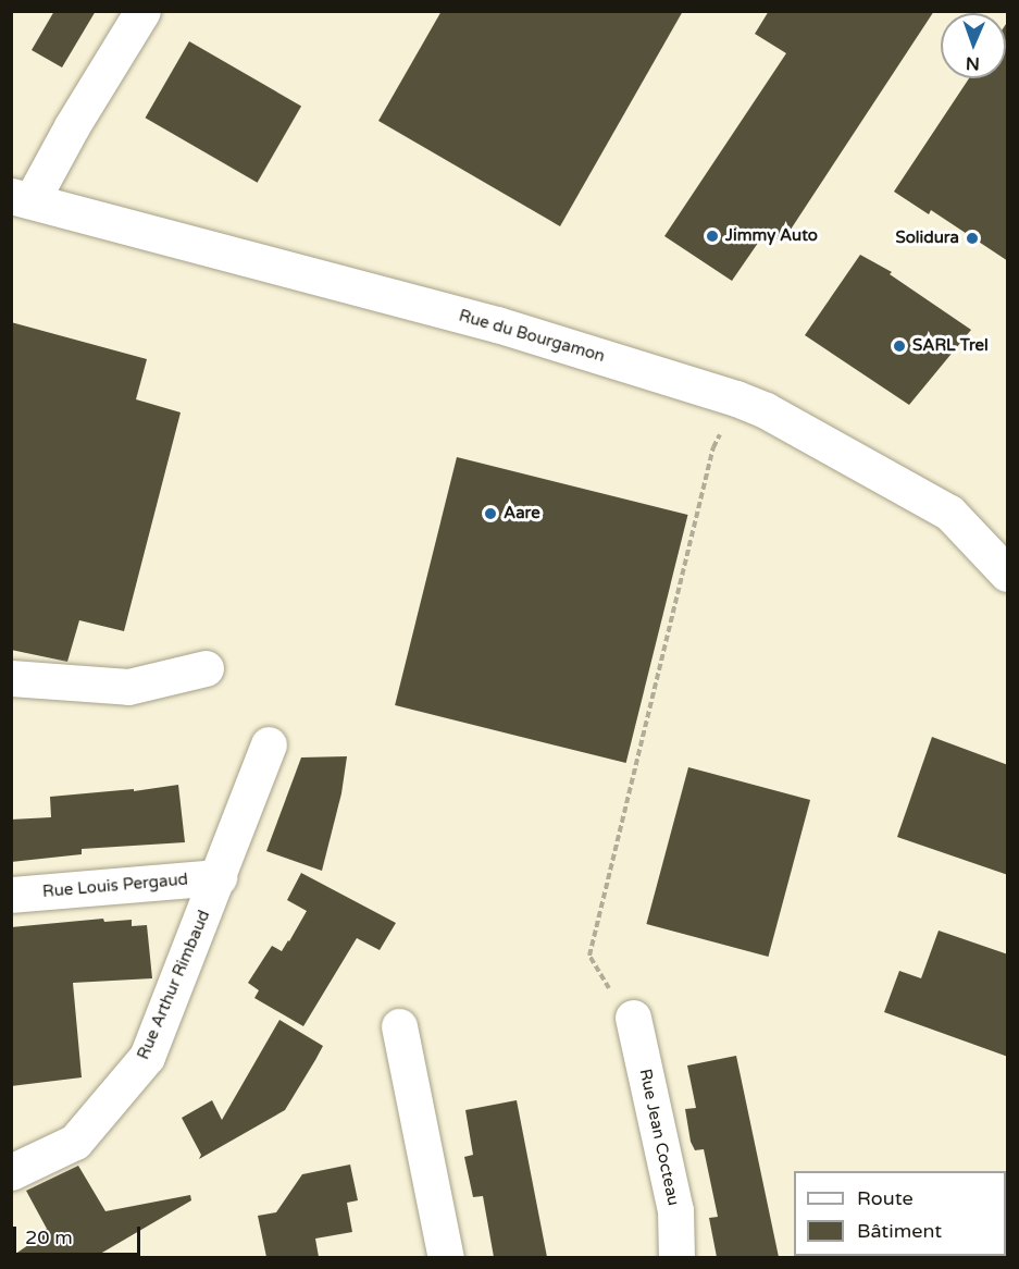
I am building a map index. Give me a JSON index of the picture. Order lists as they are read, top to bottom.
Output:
{
  "streets": {
    "street": [
      "Rue du Bourgamon",
      "Rue Louis Pergaud",
      "Rue Arthur Rimbaud",
      "Rue Jean Cocteau"
    ]
  },
  "crossings": [
    ["Rue Louis Pergaud", "Rue Arthur Rimbaud"]
  ],
  "places": [
    "Jimmy Auto",
    "Solidura",
    "SARL Trel",
    "Aare"
  ],
  "legend": ["Route", "Bâtiment"],
  "scale_bar": "20 m",
  "north": "bottom"
}
